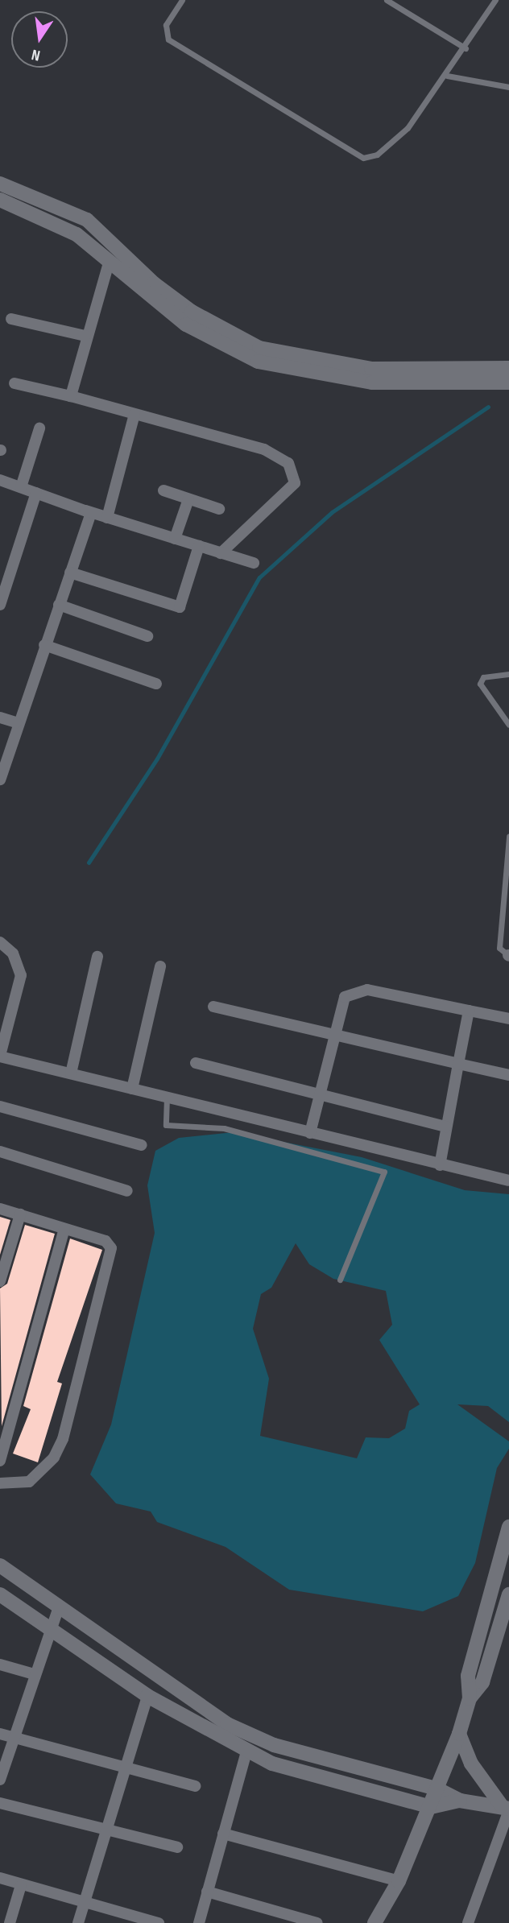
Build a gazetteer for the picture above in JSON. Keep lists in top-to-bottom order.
{
  "north": "bottom"
}
